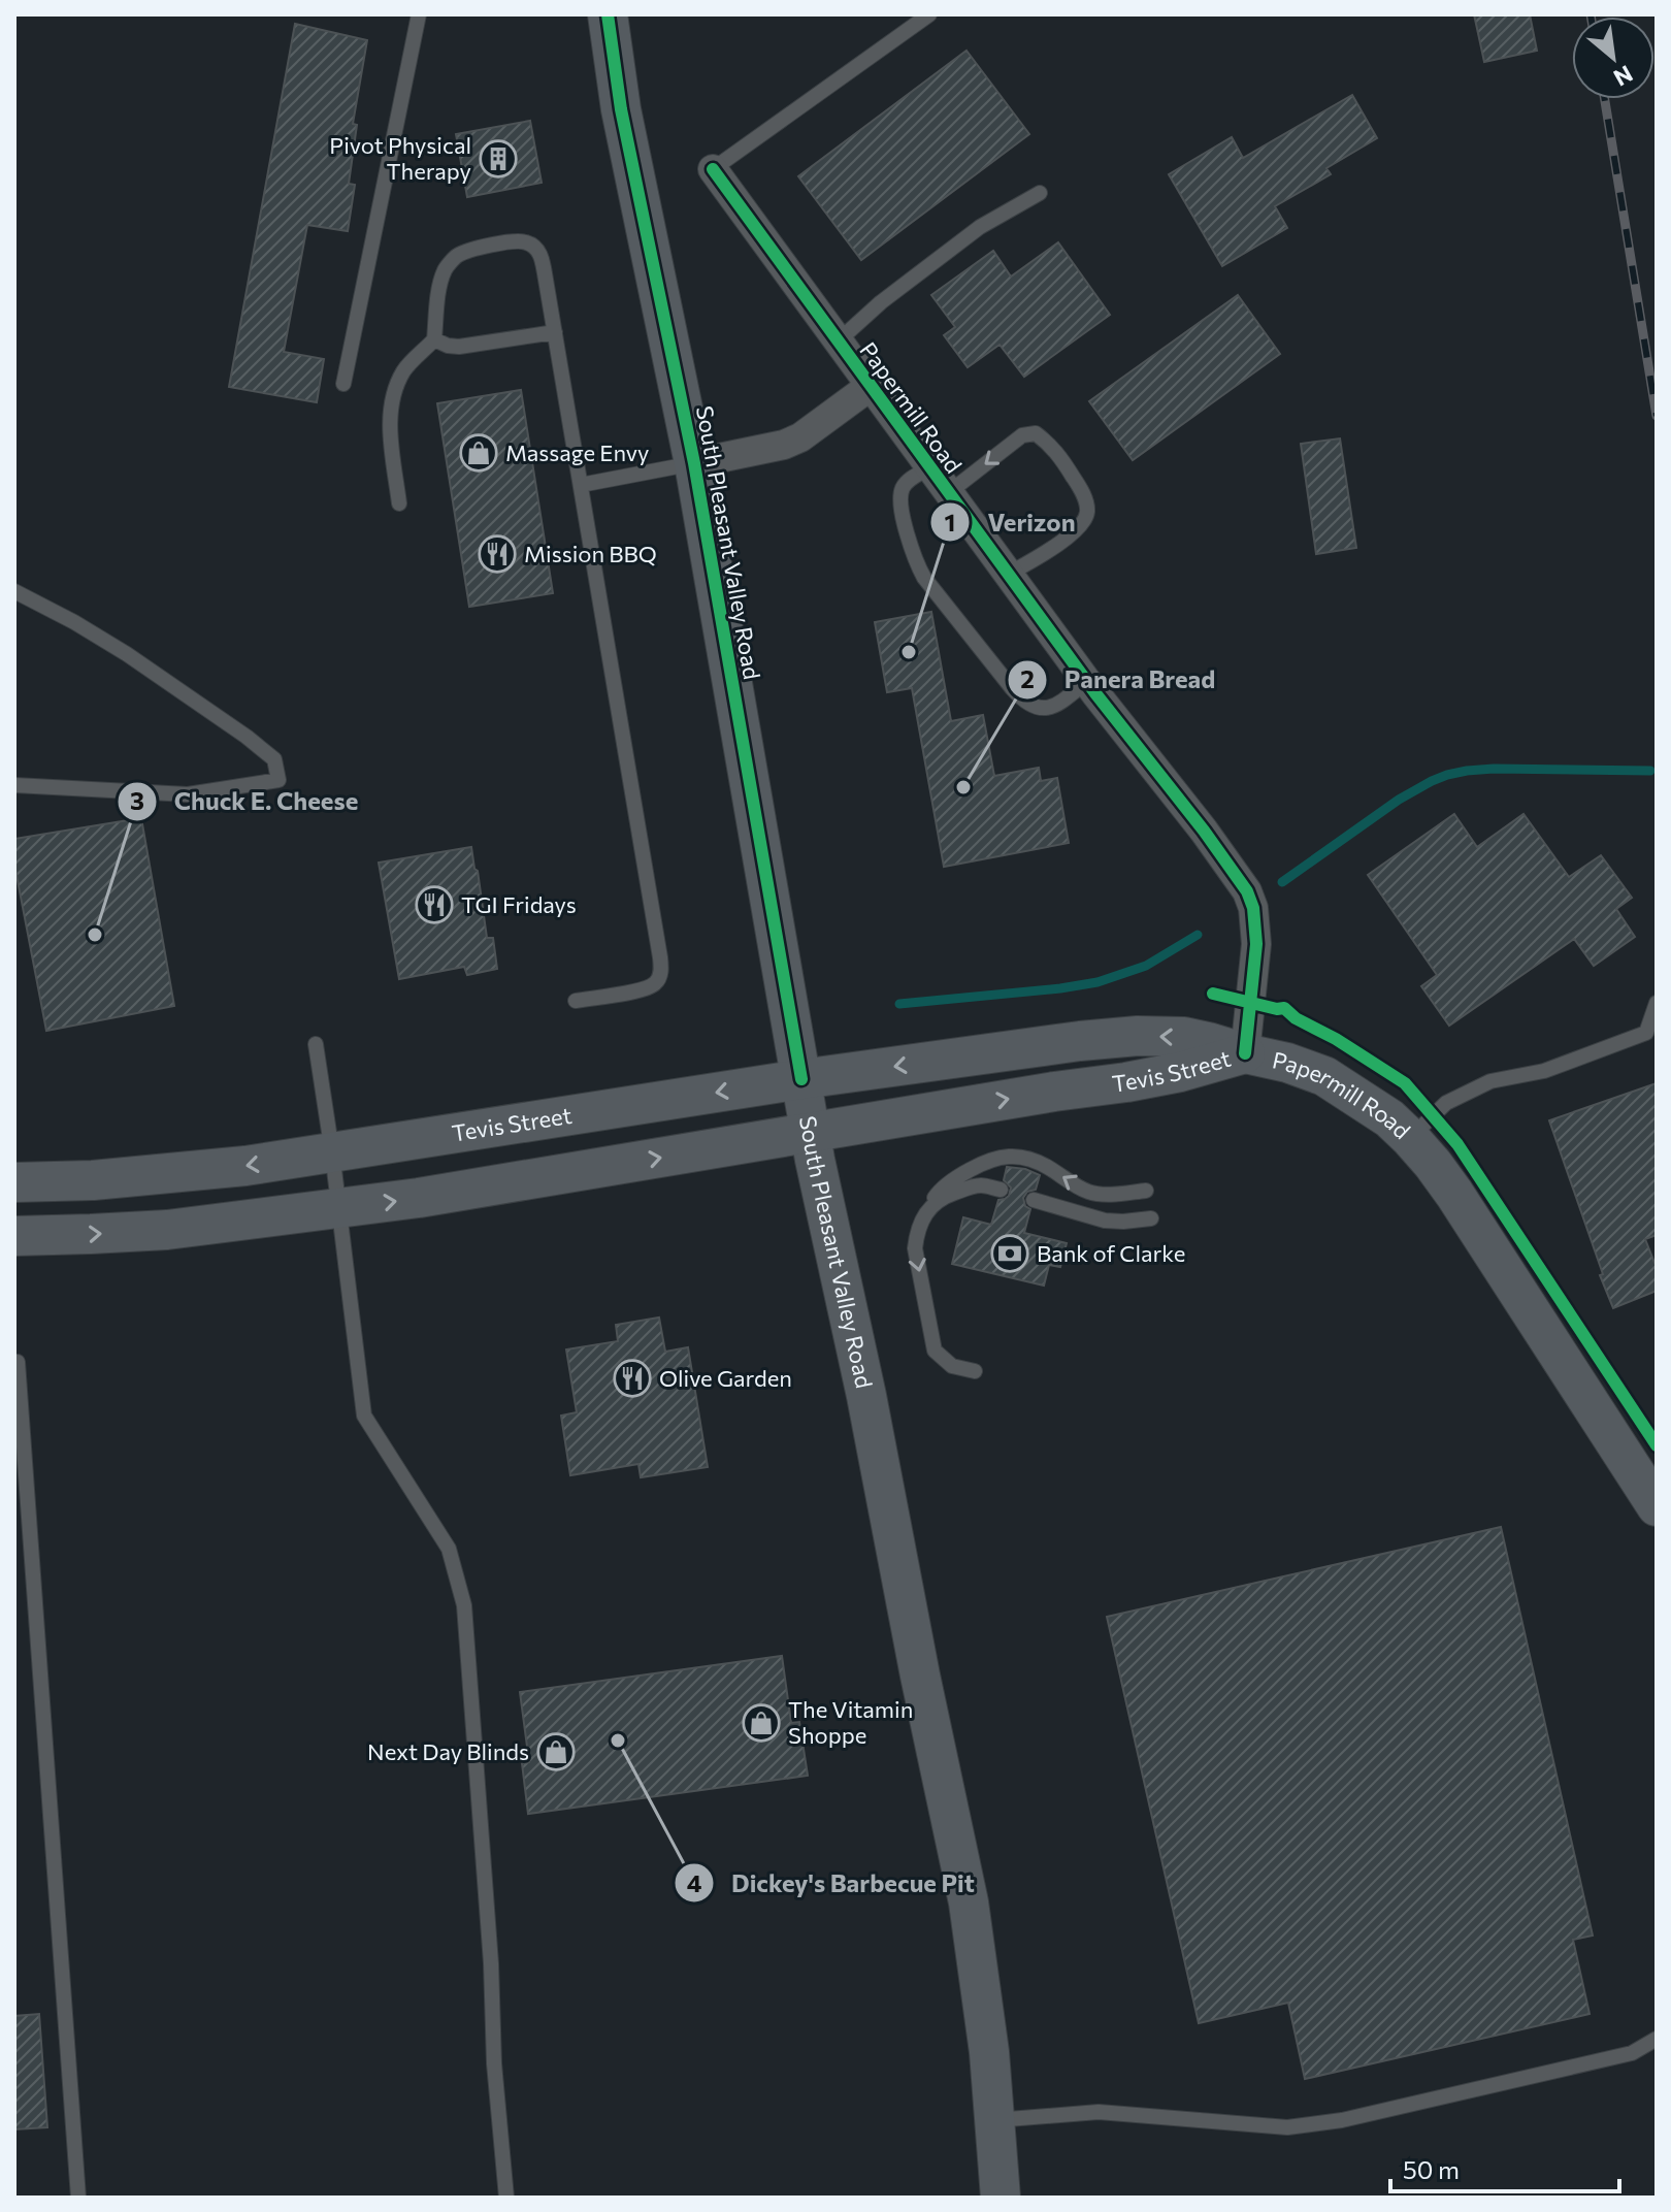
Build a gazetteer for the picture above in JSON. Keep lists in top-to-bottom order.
{
  "streets": {
    "main road": ["Papermill Road", "South Pleasant Valley Road", "Tevis Street"]
  },
  "crossings": [
    ["Papermill Road", "Tevis Street"],
    ["South Pleasant Valley Road", "Tevis Street"]
  ],
  "places": {
    "building": ["Pivot Physical Therapy"],
    "shop": ["Massage Envy", "The Vitamin Shoppe", "Next Day Blinds"],
    "restaurant": ["Mission BBQ", "TGI Fridays", "Olive Garden"],
    "other": [
      "Verizon",
      "Panera Bread",
      "Chuck E. Cheese",
      "Dickey's Barbecue Pit"
    ],
    "bank": ["Bank of Clarke"]
  },
  "scale_bar": "50 m",
  "north": "bottom right"
}
